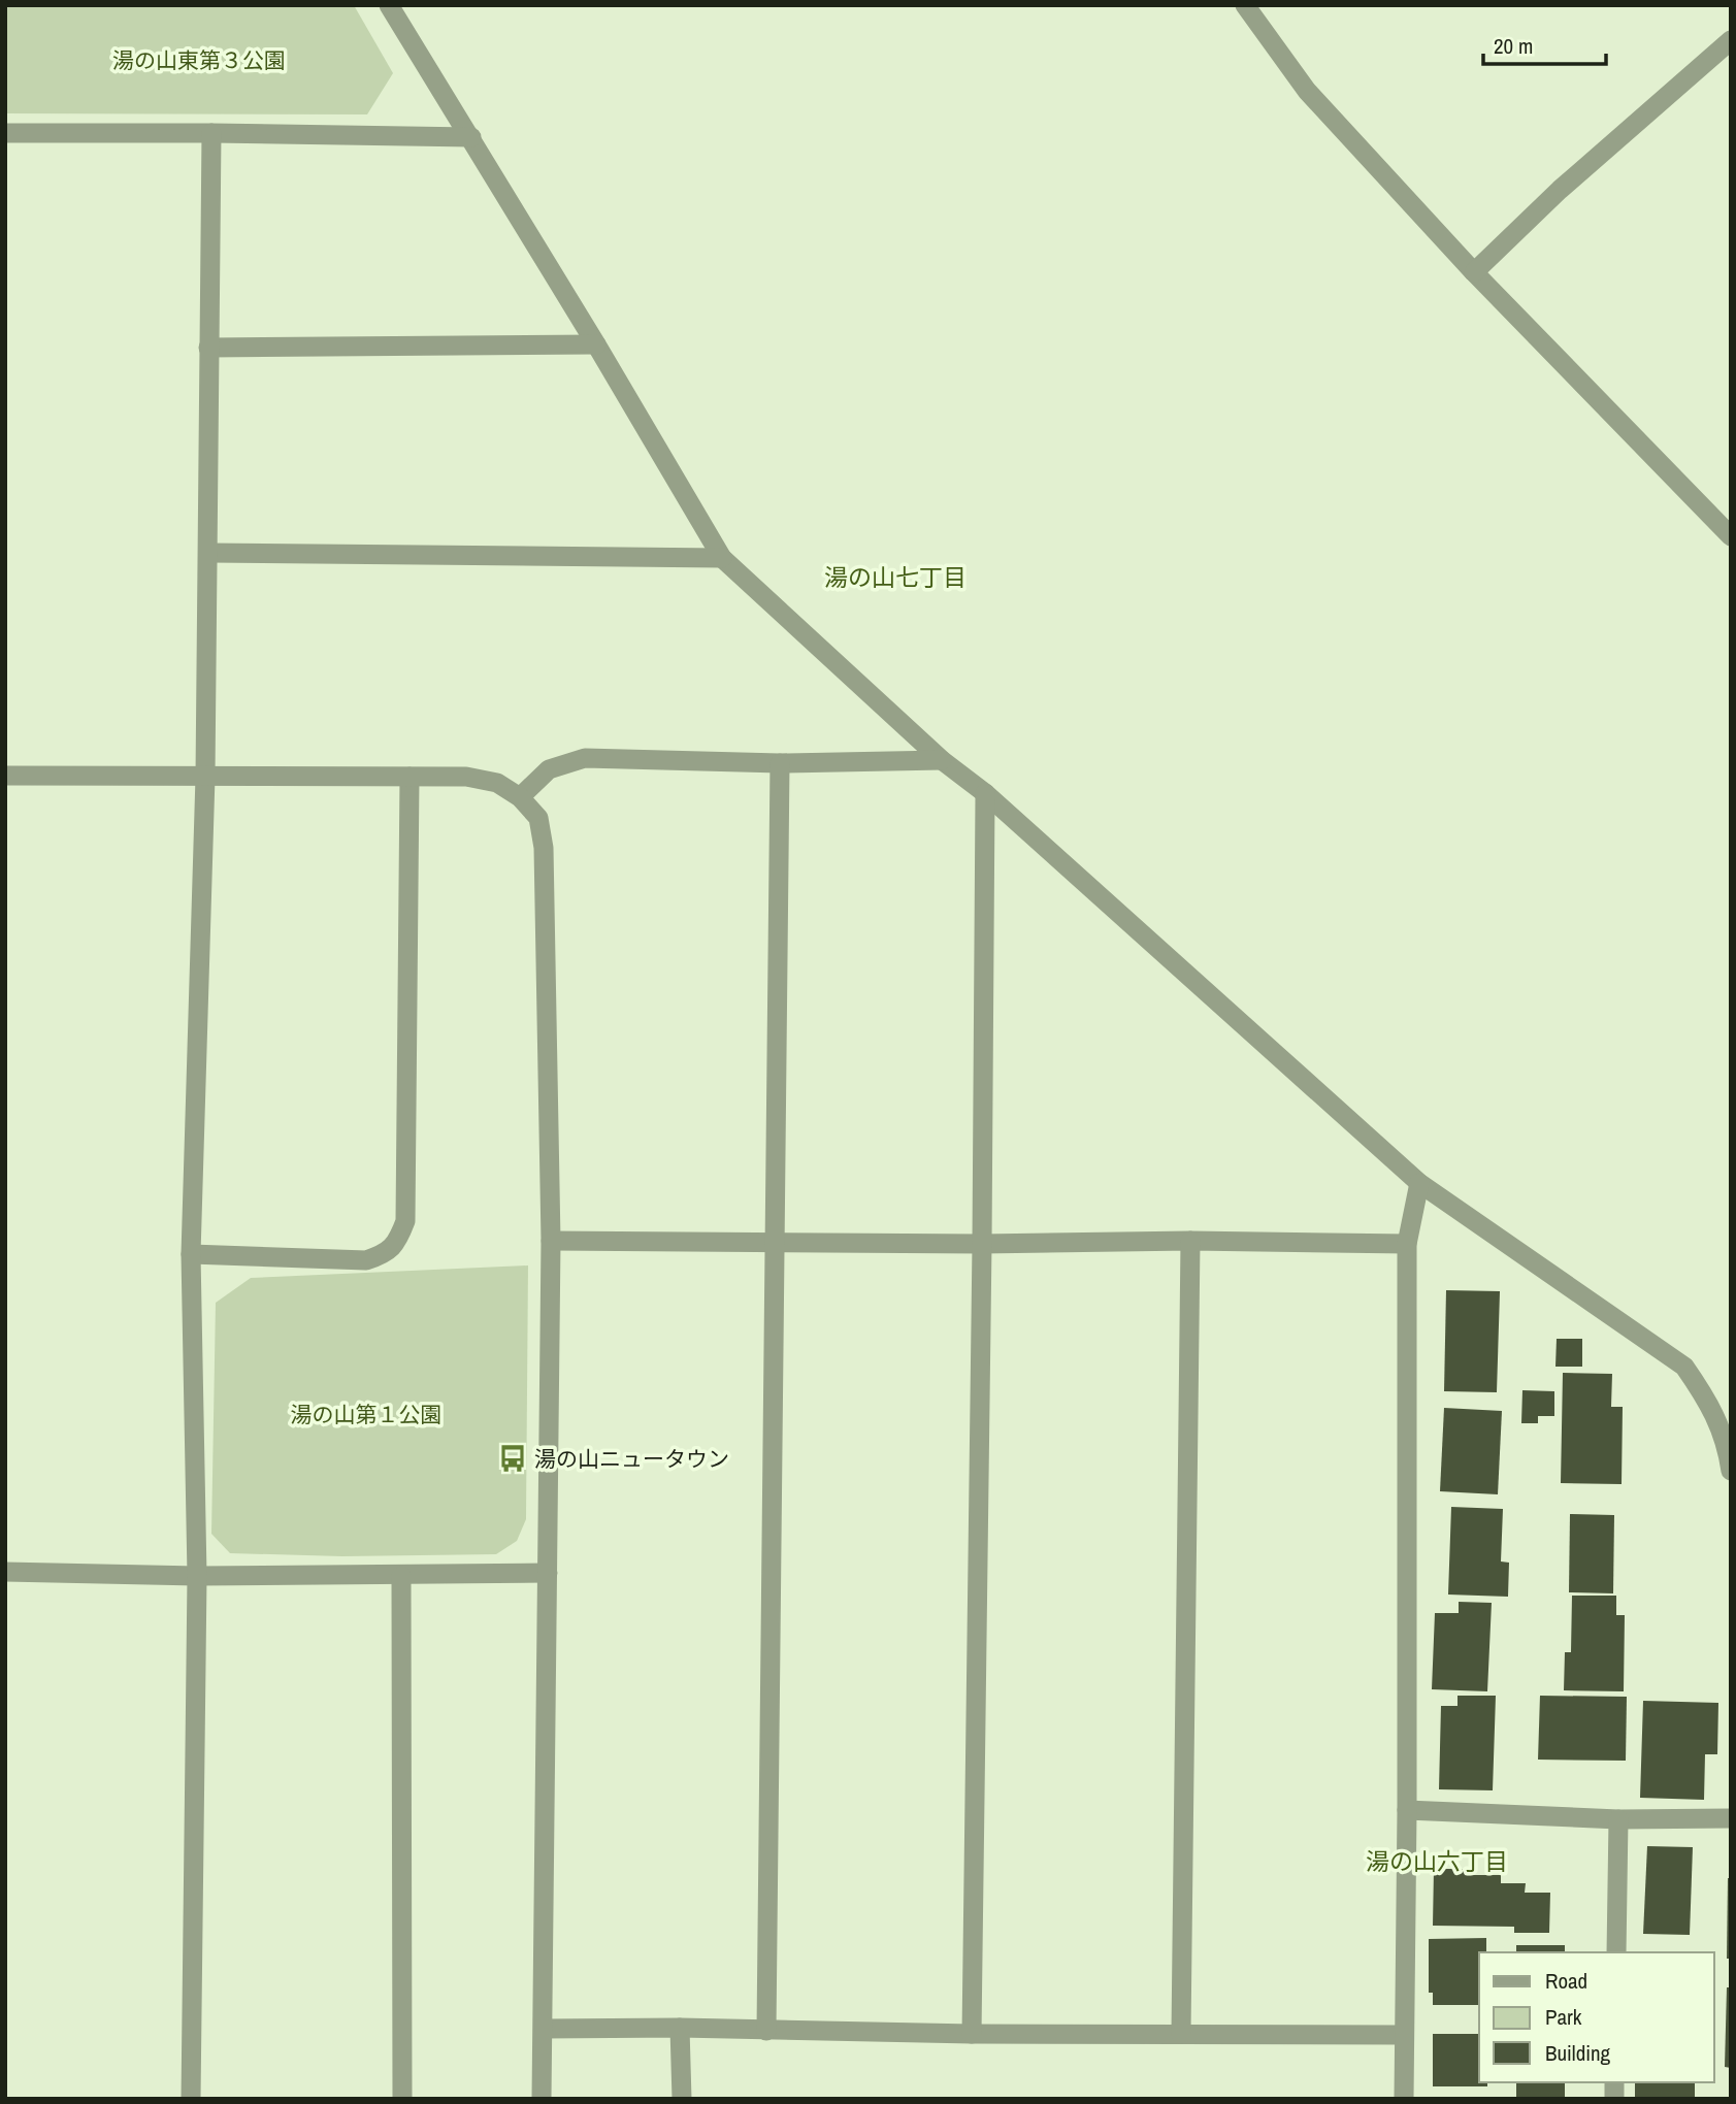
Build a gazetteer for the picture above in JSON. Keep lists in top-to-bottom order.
{
  "districts": ["湯の山七丁目", "湯の山六丁目"],
  "parks": ["湯の山東第３公園", "湯の山第１公園"],
  "places": {
    "bus stop": ["湯の山ニュータウン"]
  },
  "legend": ["Road", "Park", "Building"],
  "scale_bar": "20 m"
}
